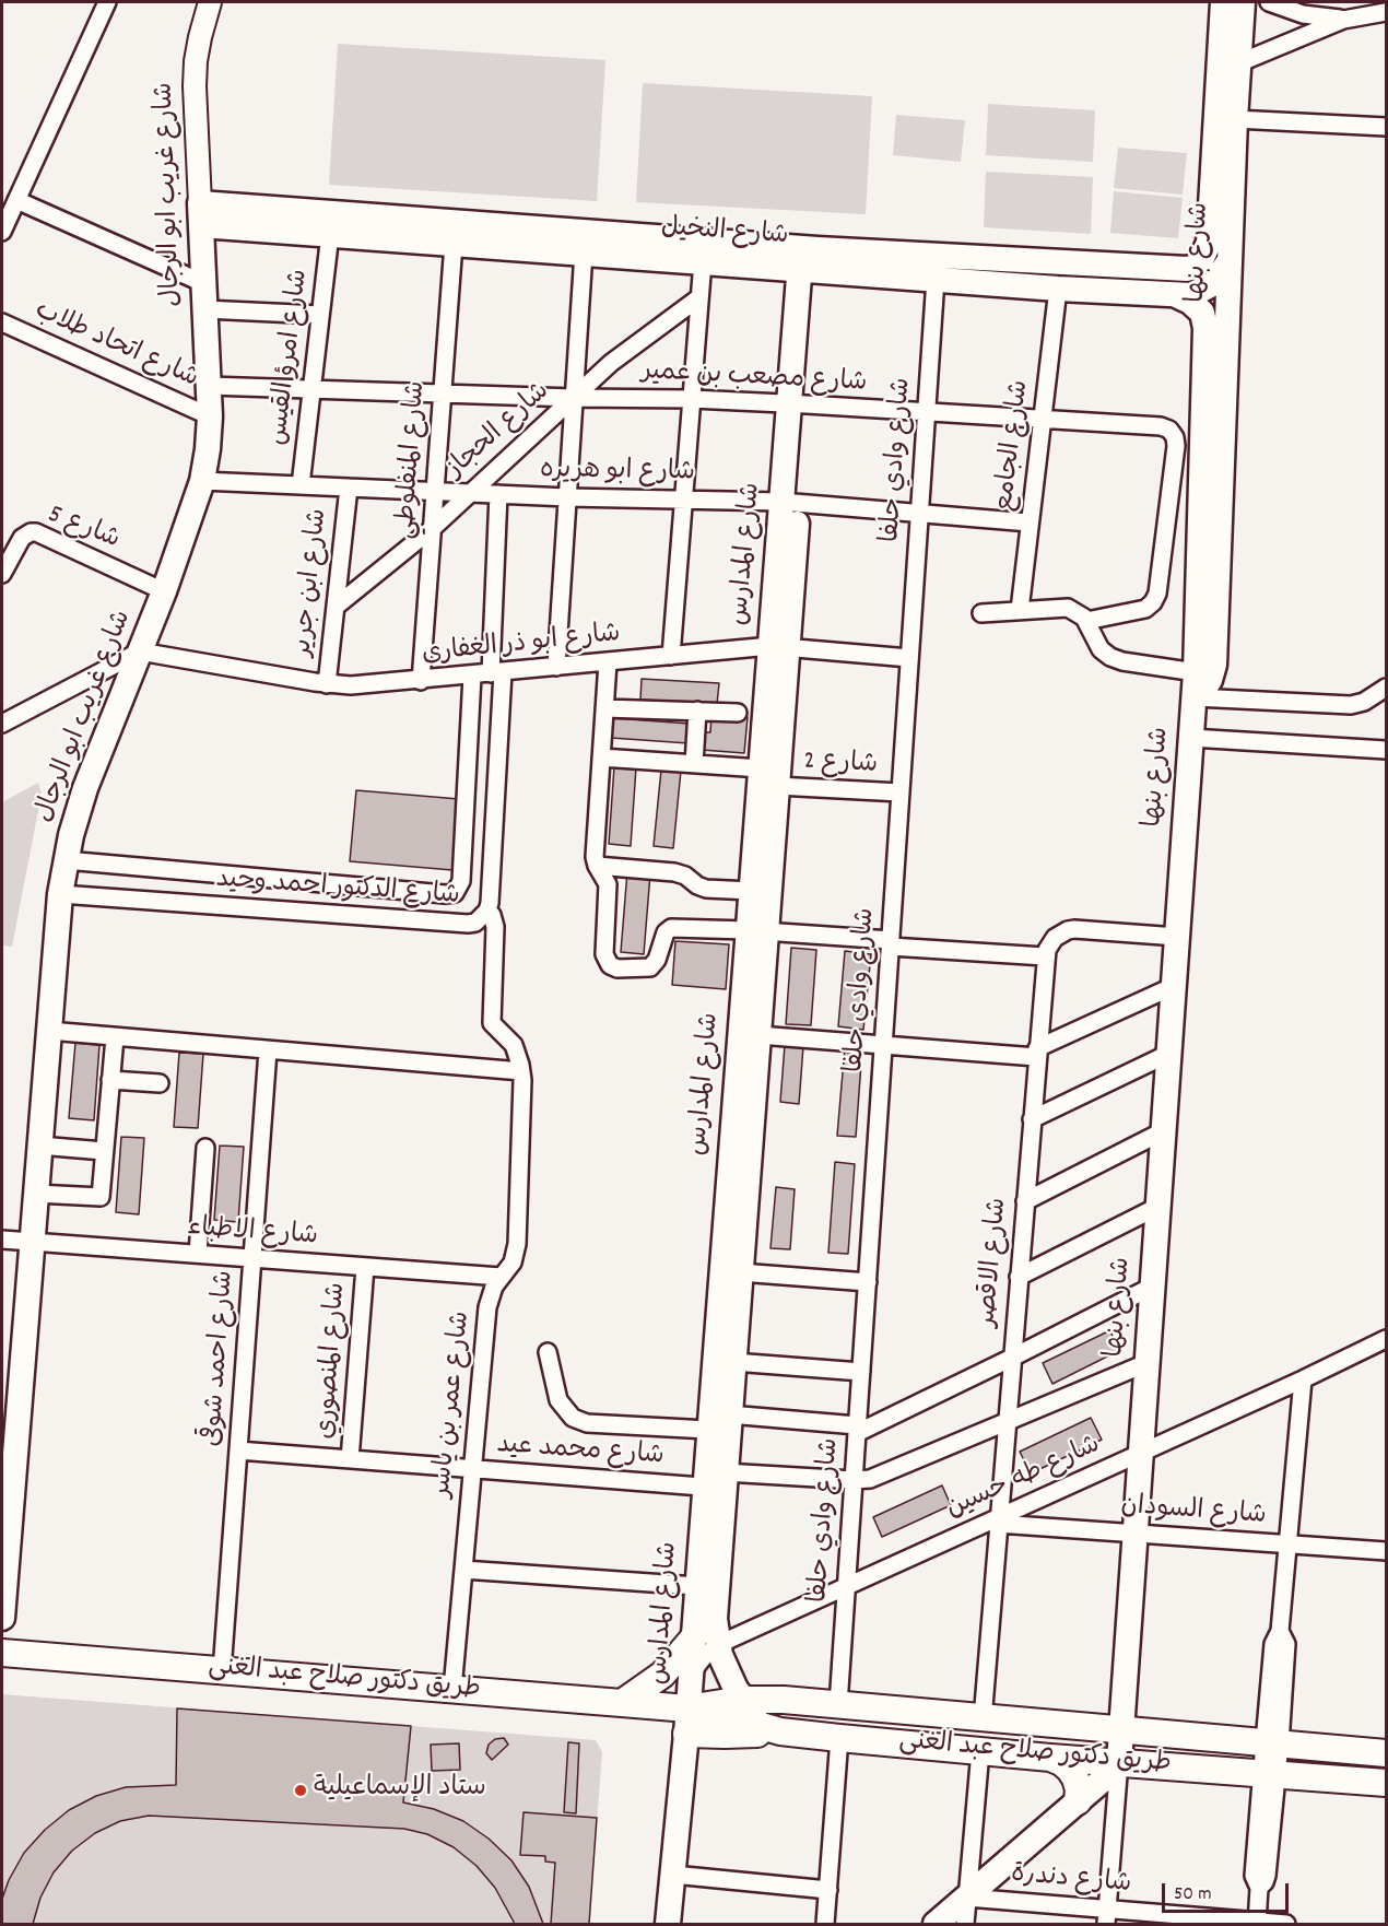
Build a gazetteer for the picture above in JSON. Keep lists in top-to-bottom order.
{
  "streets": {
    "main road": [
      "شارع غريب ابو الرجال",
      "شارع النخيل",
      "شارع بنها",
      "شارع المدارس",
      "طريق دكتور صلاح عبد الغنى"
    ],
    "street": [
      "شارع اتحاد طلاب",
      "شارع امرؤ القيس",
      "شارع مصعب بن عمير",
      "شارع الحجاز",
      "شارع الجامع",
      "شارع المنفلوطي",
      "شارع وادي حلفا",
      "شارع ابو هريره",
      "شارع 5",
      "شارع ابن جرير",
      "شارع ابو ذر الغفارى",
      "شارع 2",
      "شارع الدكتور احمد وحيد",
      "شارع الاطباء",
      "شارع الاقصر",
      "شارع احمد شوقى",
      "شارع المنصوري",
      "شارع عمر بن ياسر",
      "شارع محمد عيد",
      "شارع طه حسين",
      "شارع السودان",
      "شارع دندرة"
    ]
  },
  "crossings": [
    ["شارع غريب ابو الرجال", "شارع النخيل"],
    ["شارع غريب ابو الرجال", "شارع اتحاد طلاب"],
    ["شارع غريب ابو الرجال", "شارع مصعب بن عمير"],
    ["شارع غريب ابو الرجال", "شارع ابو هريره"],
    ["شارع غريب ابو الرجال", "شارع 5"],
    ["شارع غريب ابو الرجال", "شارع ابو ذر الغفارى"],
    ["شارع غريب ابو الرجال", "شارع الدكتور احمد وحيد"],
    ["شارع غريب ابو الرجال", "شارع الاطباء"],
    ["شارع النخيل", "شارع بنها"],
    ["شارع النخيل", "شارع امرؤ القيس"],
    ["شارع النخيل", "شارع الجامع"],
    ["شارع النخيل", "شارع المنفلوطي"],
    ["شارع النخيل", "شارع وادي حلفا"],
    ["شارع النخيل", "شارع المدارس"],
    ["شارع بنها", "شارع محمد عيد"],
    ["شارع بنها", "شارع طه حسين"],
    ["شارع بنها", "شارع السودان"],
    ["شارع بنها", "طريق دكتور صلاح عبد الغنى"],
    ["شارع بنها", "شارع دندرة"],
    ["شارع امرؤ القيس", "شارع مصعب بن عمير"],
    ["شارع امرؤ القيس", "شارع ابو هريره"],
    ["شارع مصعب بن عمير", "شارع الحجاز"],
    ["شارع مصعب بن عمير", "شارع الجامع"],
    ["شارع مصعب بن عمير", "شارع المنفلوطي"],
    ["شارع مصعب بن عمير", "شارع وادي حلفا"],
    ["شارع مصعب بن عمير", "شارع المدارس"],
    ["شارع الحجاز", "شارع المنفلوطي"],
    ["شارع الحجاز", "شارع ابو هريره"],
    ["شارع الحجاز", "شارع ابن جرير"],
    ["شارع الجامع", "شارع ابو هريره"],
    ["شارع المنفلوطي", "شارع ابو هريره"],
    ["شارع المنفلوطي", "شارع ابو ذر الغفارى"],
    ["شارع وادي حلفا", "شارع ابو هريره"],
    ["شارع وادي حلفا", "شارع ابو ذر الغفارى"],
    ["شارع وادي حلفا", "شارع 2"],
    ["شارع وادي حلفا", "شارع محمد عيد"],
    ["شارع وادي حلفا", "شارع طه حسين"],
    ["شارع وادي حلفا", "طريق دكتور صلاح عبد الغنى"],
    ["شارع ابو هريره", "شارع المدارس"],
    ["شارع ابو هريره", "شارع ابن جرير"],
    ["شارع ابو هريره", "شارع الدكتور احمد وحيد"],
    ["شارع المدارس", "شارع ابو ذر الغفارى"],
    ["شارع المدارس", "شارع 2"],
    ["شارع المدارس", "شارع محمد عيد"],
    ["شارع المدارس", "شارع طه حسين"],
    ["شارع المدارس", "طريق دكتور صلاح عبد الغنى"],
    ["شارع ابن جرير", "شارع ابو ذر الغفارى"],
    ["شارع ابو ذر الغفارى", "شارع الدكتور احمد وحيد"],
    ["شارع الدكتور احمد وحيد", "شارع عمر بن ياسر"],
    ["شارع الاطباء", "شارع احمد شوقى"],
    ["شارع الاطباء", "شارع المنصوري"],
    ["شارع الاطباء", "شارع عمر بن ياسر"],
    ["شارع الاقصر", "شارع محمد عيد"],
    ["شارع الاقصر", "شارع طه حسين"],
    ["شارع الاقصر", "شارع السودان"],
    ["شارع الاقصر", "طريق دكتور صلاح عبد الغنى"],
    ["شارع احمد شوقى", "شارع محمد عيد"],
    ["شارع احمد شوقى", "طريق دكتور صلاح عبد الغنى"],
    ["شارع المنصوري", "شارع محمد عيد"],
    ["شارع عمر بن ياسر", "شارع محمد عيد"],
    ["شارع عمر بن ياسر", "طريق دكتور صلاح عبد الغنى"],
    ["شارع طه حسين", "شارع السودان"]
  ],
  "places": ["ستاد الإسماعيلية"],
  "scale_bar": "50 m"
}
